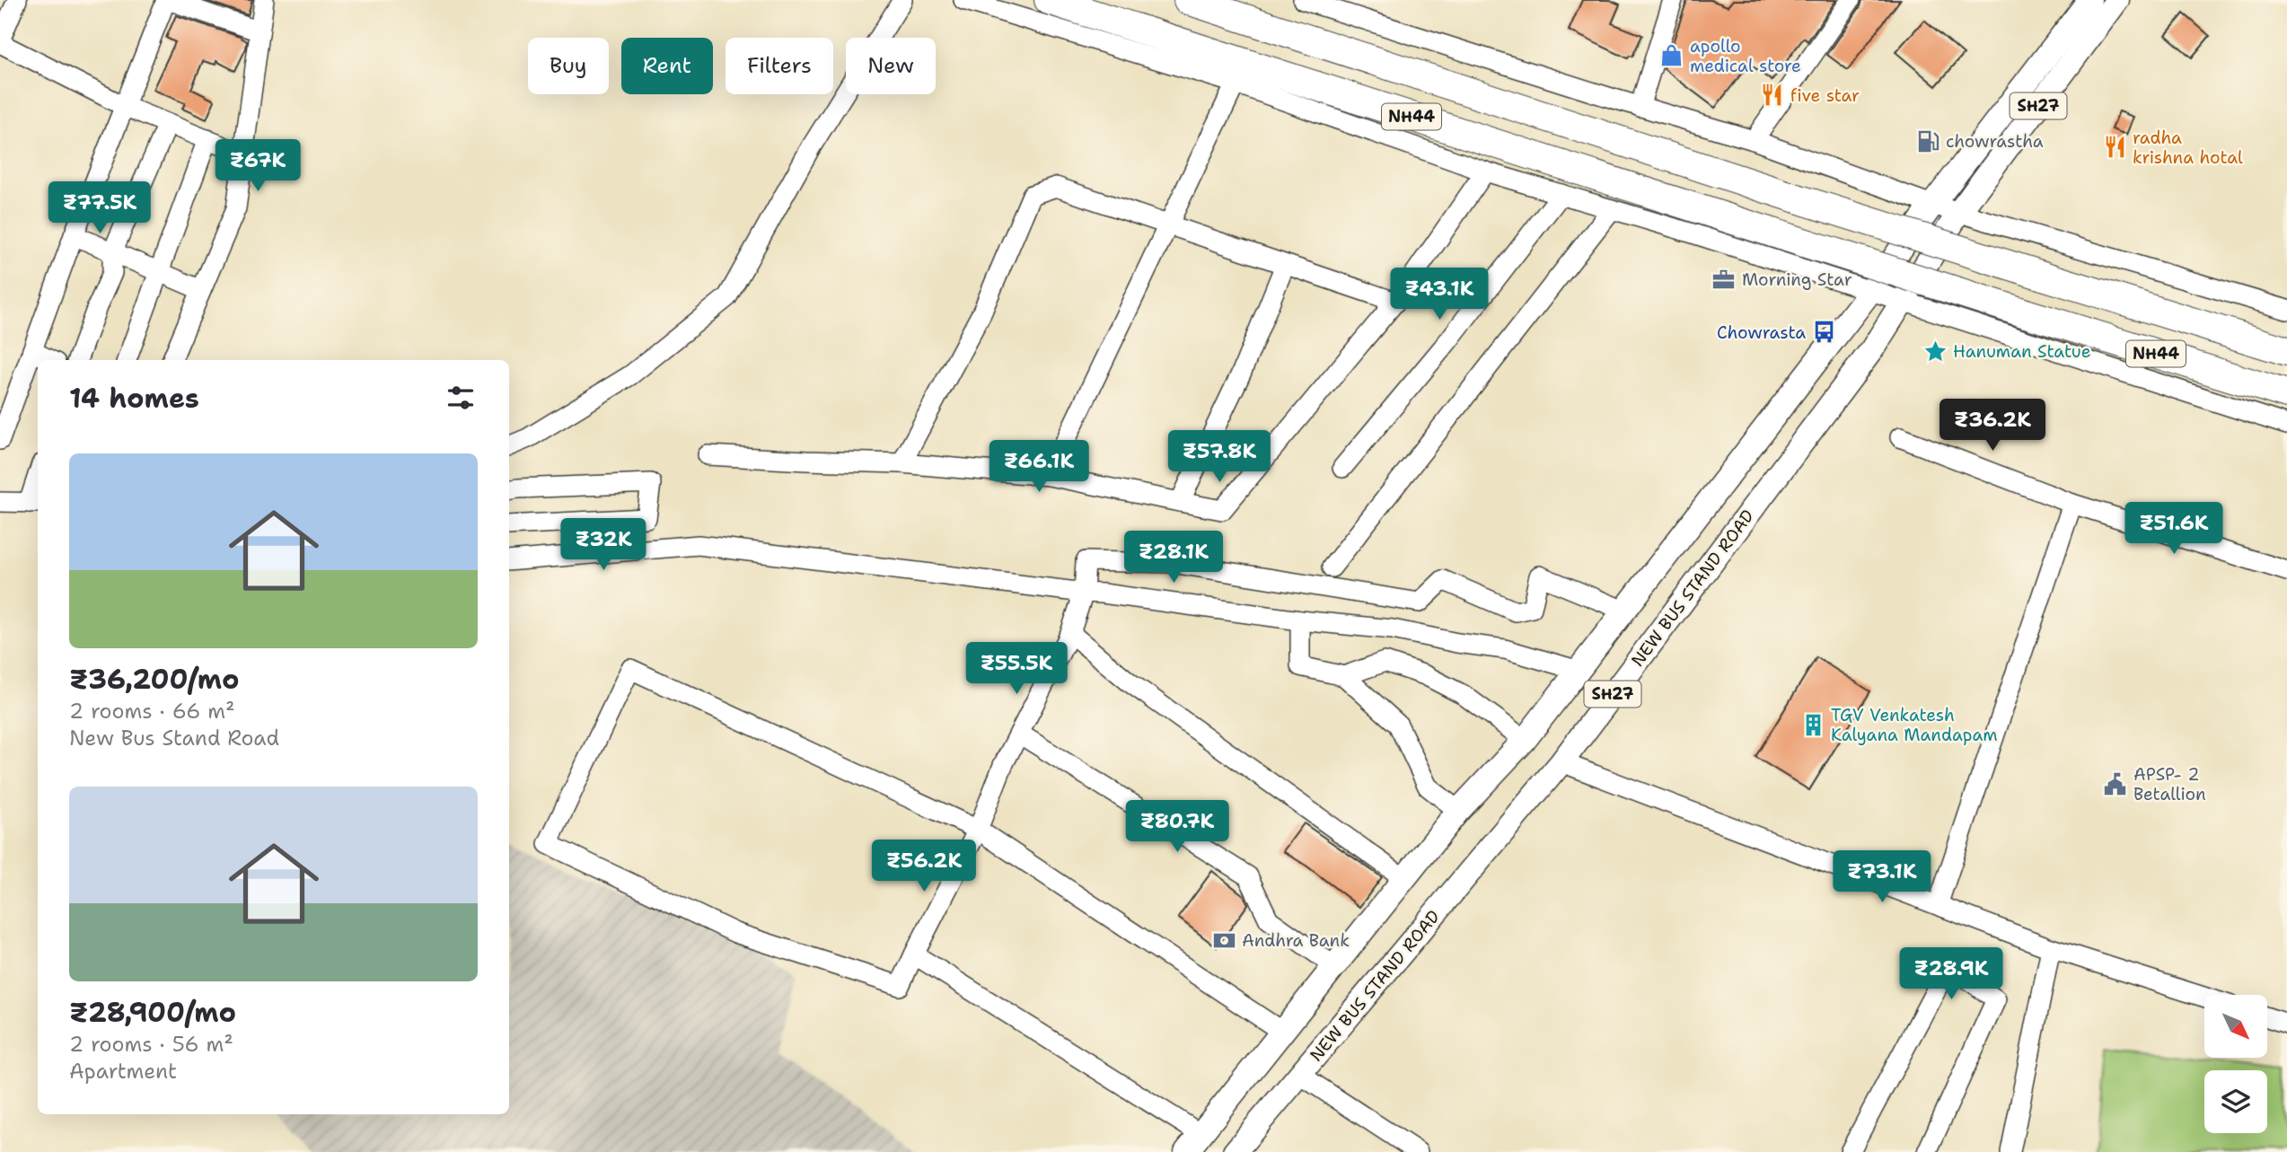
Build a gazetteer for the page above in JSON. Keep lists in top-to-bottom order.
{
  "streets": {
    "highway": ["NH44"],
    "main road": ["SH27", "NEW BUS STAND ROAD"]
  },
  "crossings": [
    ["SH27", "NEW BUS STAND ROAD"]
  ],
  "places": {
    "shop": ["apollo medical store"],
    "restaurant": ["five star", "radha krishna hotal"],
    "fuel station": ["chowrastha"],
    "office": ["Morning Star"],
    "bus stop": ["Chowrasta"],
    "place": ["Hanuman Statue"],
    "building": ["TGV Venkatesh Kalyana Mandapam"],
    "public building": ["APSP- 2 Betallion"],
    "bank": ["Andhra Bank"]
  },
  "north": "bottom right",
  "page": {
    "chip": [
      "Buy",
      "Rent",
      "Filters",
      "New"
    ],
    "price": [
      "₹67K",
      "₹77.5K",
      "₹43.1K",
      "₹36.2K",
      "₹57.8K",
      "₹66.1K",
      "₹51.6K",
      "₹32K",
      "₹28.1K",
      "₹55.5K",
      "₹80.7K",
      "₹56.2K",
      "₹73.1K",
      "₹28.9K"
    ],
    "heading": "14 homes",
    "list": [
      {
        "name": "₹36,200/mo",
        "note": "2 rooms · 66 m² · New Bus Stand Road"
      },
      {
        "name": "₹28,900/mo",
        "note": "2 rooms · 56 m² · Apartment"
      }
    ]
  }
}
